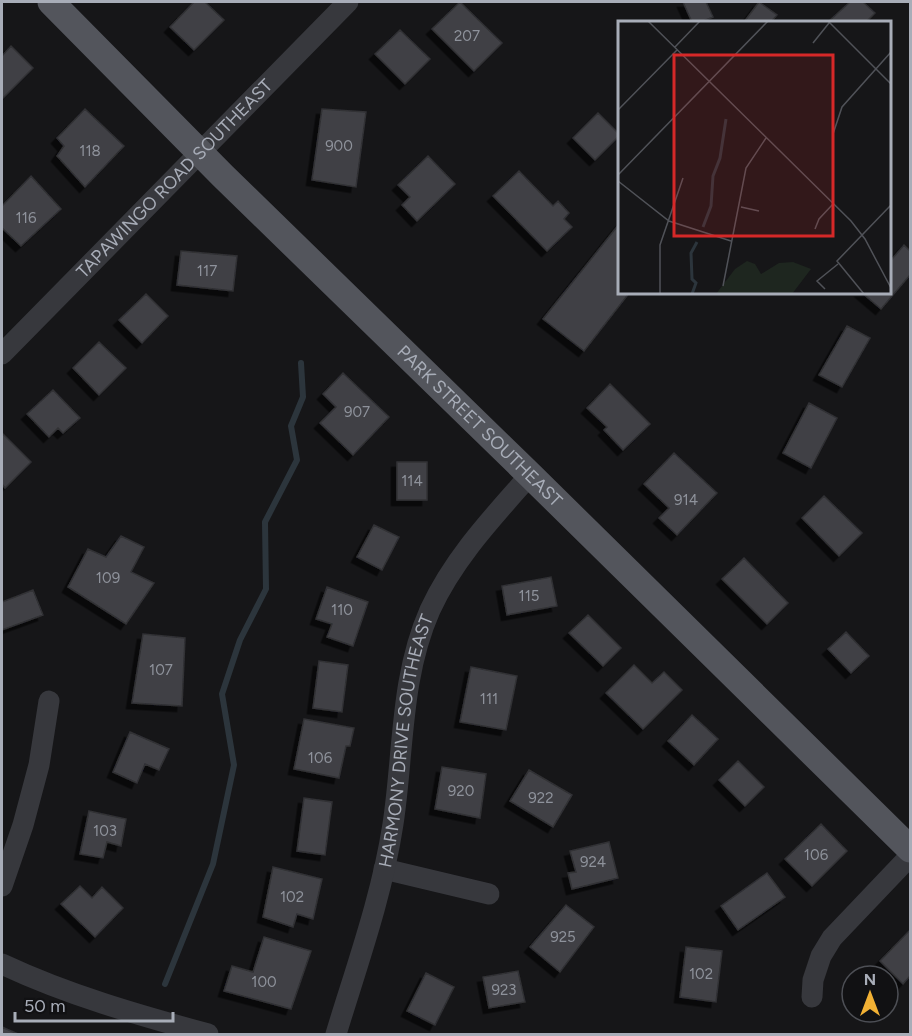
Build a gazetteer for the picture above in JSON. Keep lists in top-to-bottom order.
{
  "streets": {
    "main road": ["PARK STREET SOUTHEAST"],
    "street": ["TAPAWINGO ROAD SOUTHEAST", "HARMONY DRIVE SOUTHEAST"]
  },
  "crossings": [
    ["TAPAWINGO ROAD SOUTHEAST", "PARK STREET SOUTHEAST"],
    ["PARK STREET SOUTHEAST", "HARMONY DRIVE SOUTHEAST"]
  ],
  "house_numbers": [
    "207",
    "900",
    "118",
    "116",
    "117",
    "907",
    "114",
    "914",
    "109",
    "115",
    "110",
    "107",
    "111",
    "106",
    "920",
    "922",
    "103",
    "106",
    "924",
    "102",
    "925",
    "102",
    "100",
    "923"
  ],
  "scale_bar": "50 m",
  "north": "top"
}
